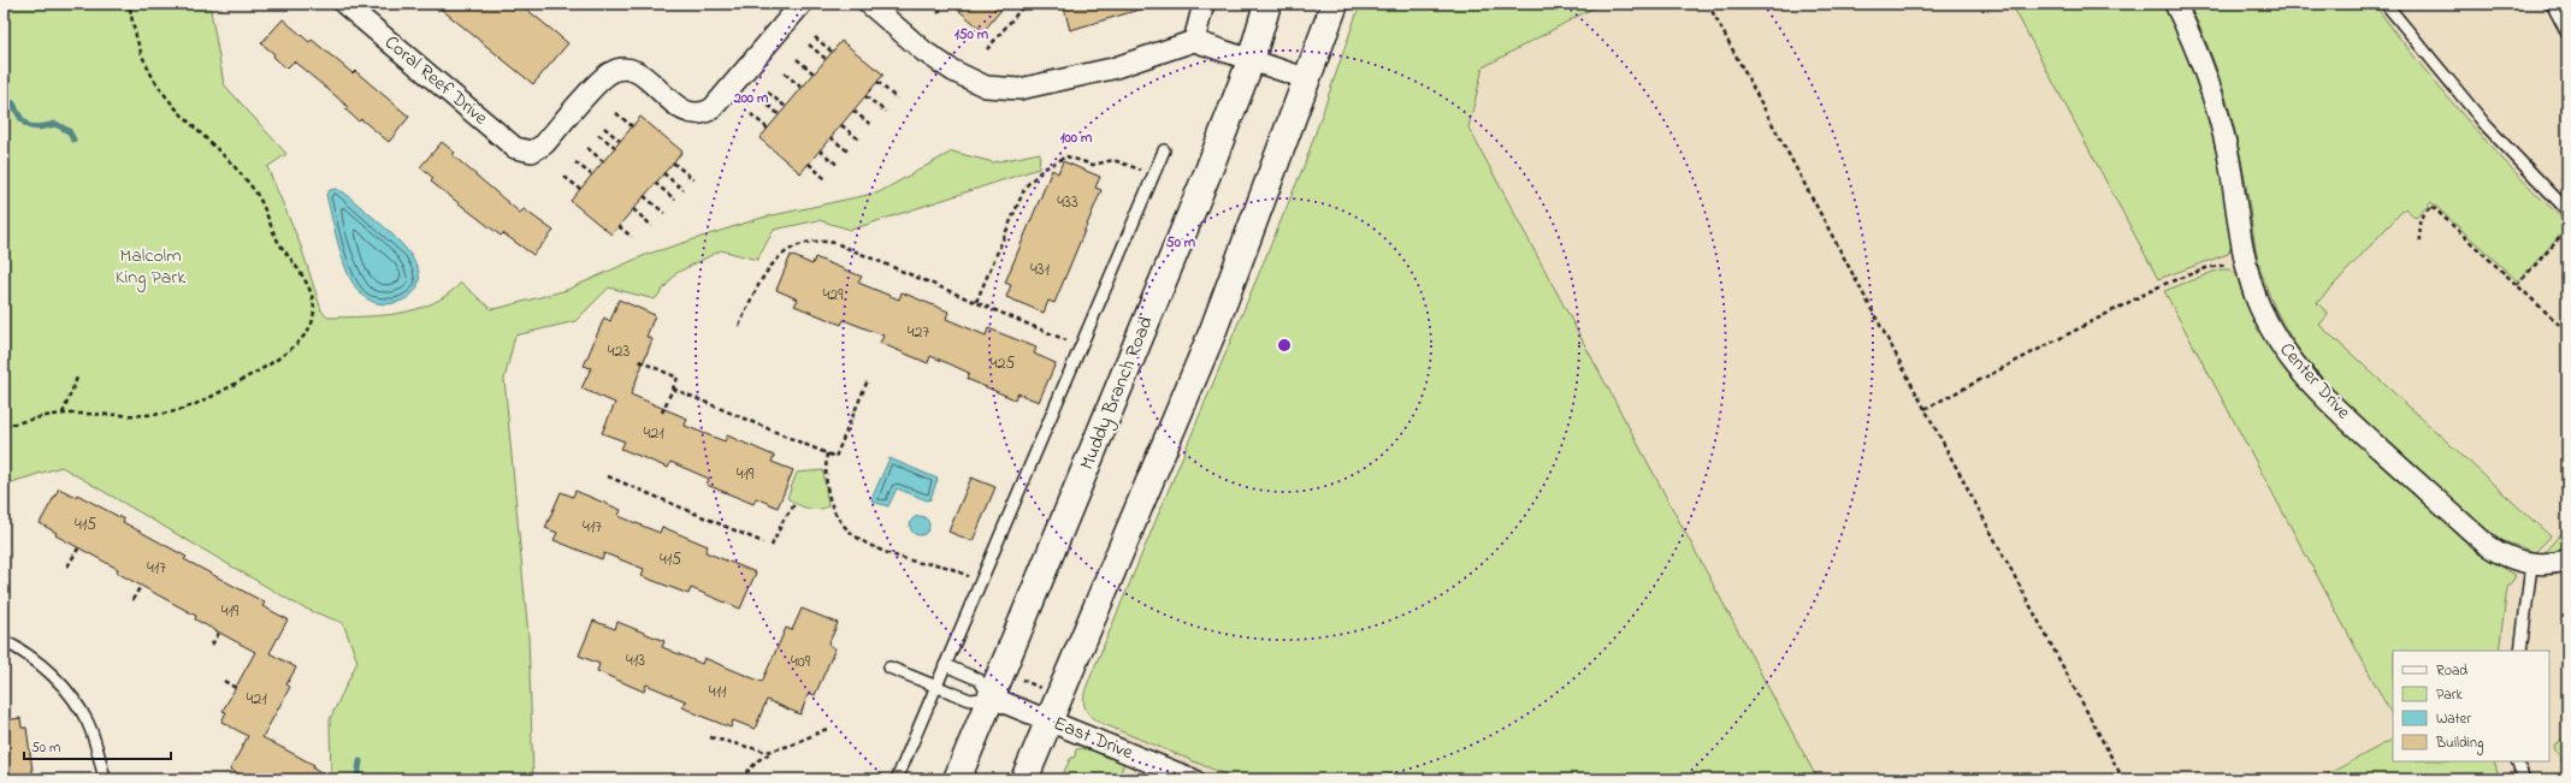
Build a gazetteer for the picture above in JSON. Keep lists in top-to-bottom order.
{
  "streets": {
    "main road": ["Muddy Branch Road"],
    "street": ["Coral Reef Drive", "Center Drive", "East Drive"]
  },
  "crossings": [
    ["Muddy Branch Road", "East Drive"]
  ],
  "parks": ["Malcolm King Park"],
  "house_numbers": [
    "433",
    "431",
    "429",
    "427",
    "423",
    "425",
    "421",
    "419",
    "415",
    "417",
    "415",
    "417",
    "419",
    "413",
    "409",
    "411",
    "421"
  ],
  "legend": [
    "Road",
    "Park",
    "Water",
    "Building"
  ],
  "scale_bar": "50 m",
  "rings": [
    "150 m",
    "200 m",
    "100 m",
    "50 m"
  ]
}
